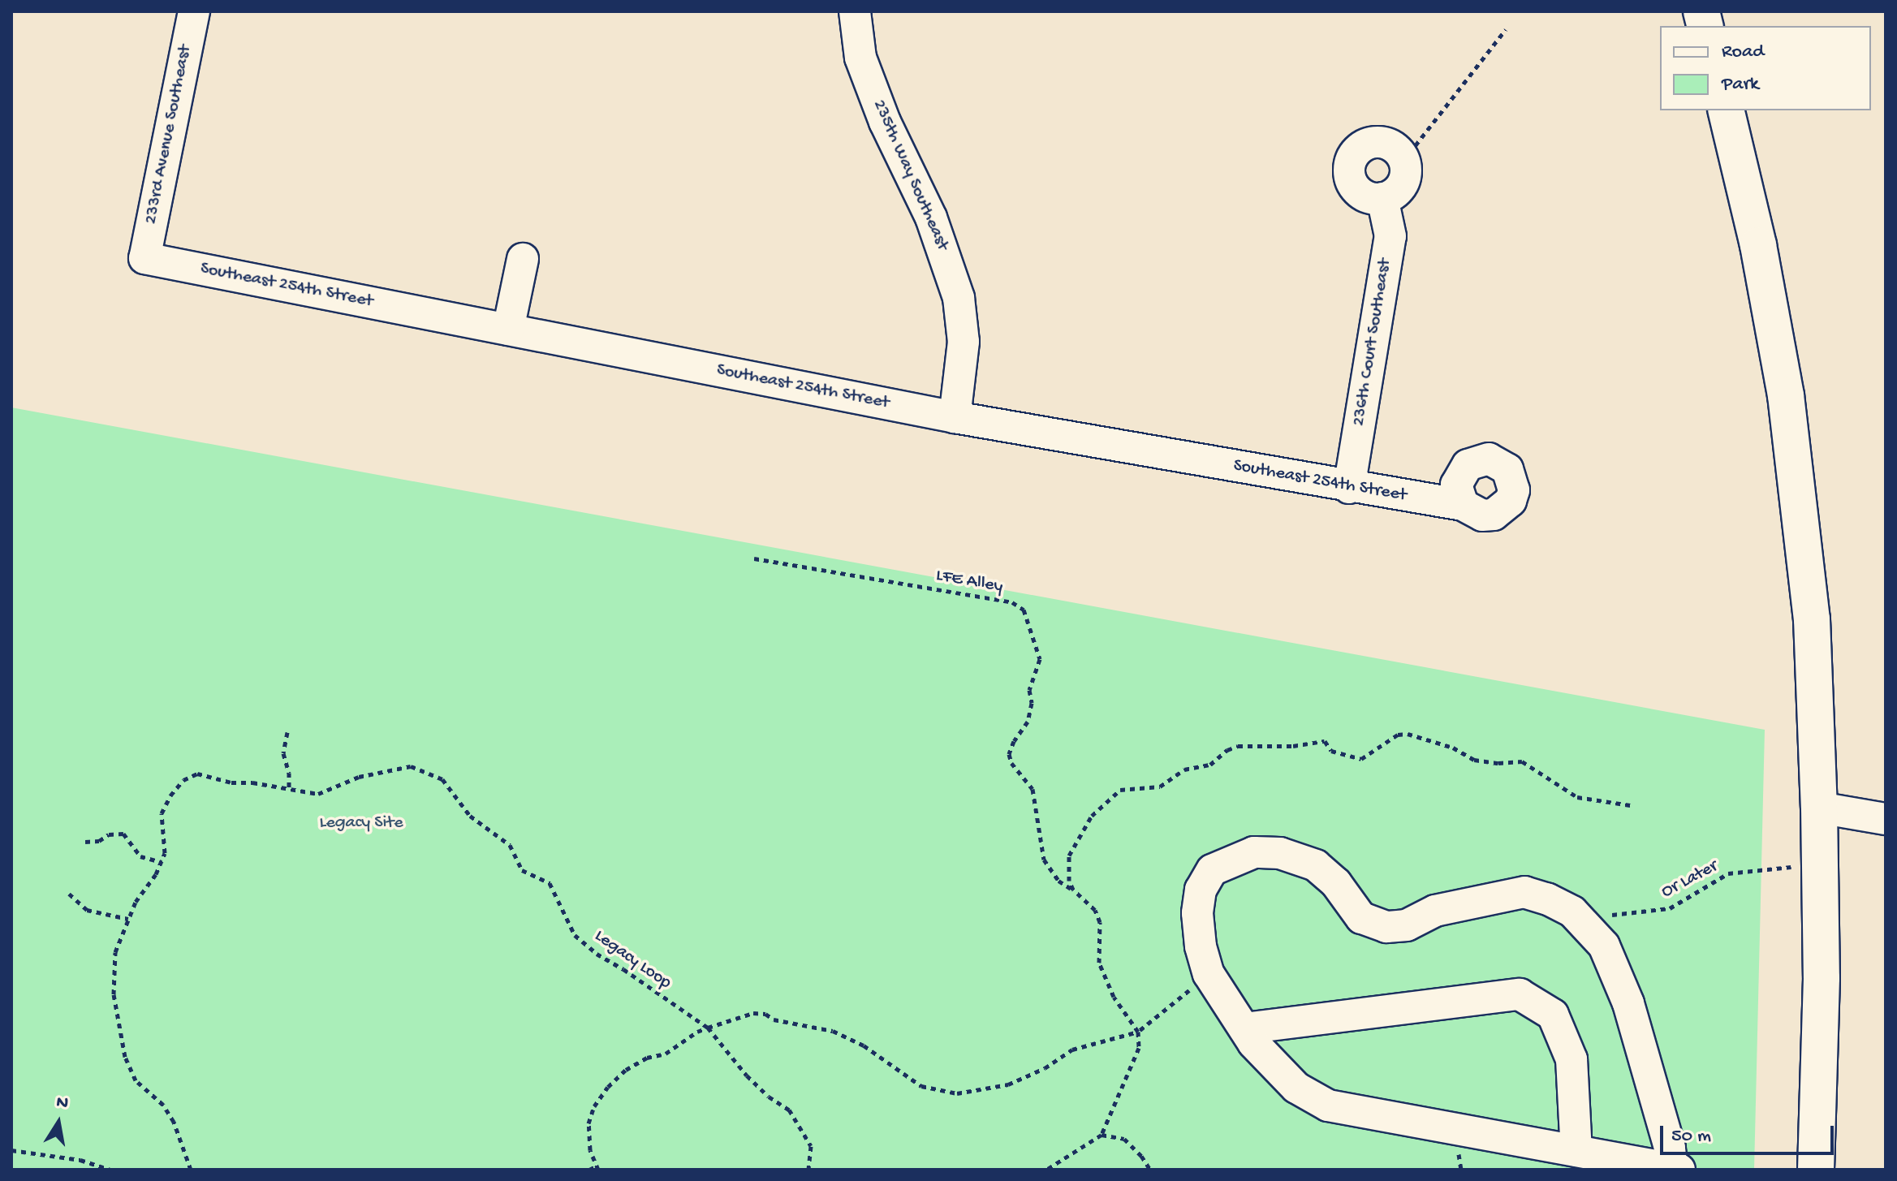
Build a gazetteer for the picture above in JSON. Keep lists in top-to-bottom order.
{
  "streets": {
    "street": [
      "233rd Avenue Southeast",
      "235th Way Southeast",
      "Southeast 254th Street",
      "236th Court Southeast"
    ],
    "path": ["LFE Alley", "Or Later", "Legacy Loop"]
  },
  "crossings": [
    ["233rd Avenue Southeast", "Southeast 254th Street"],
    ["235th Way Southeast", "Southeast 254th Street"],
    ["Southeast 254th Street", "236th Court Southeast"]
  ],
  "parks": ["Legacy Site"],
  "legend": ["Road", "Park"],
  "scale_bar": "50 m",
  "north": "top"
}
